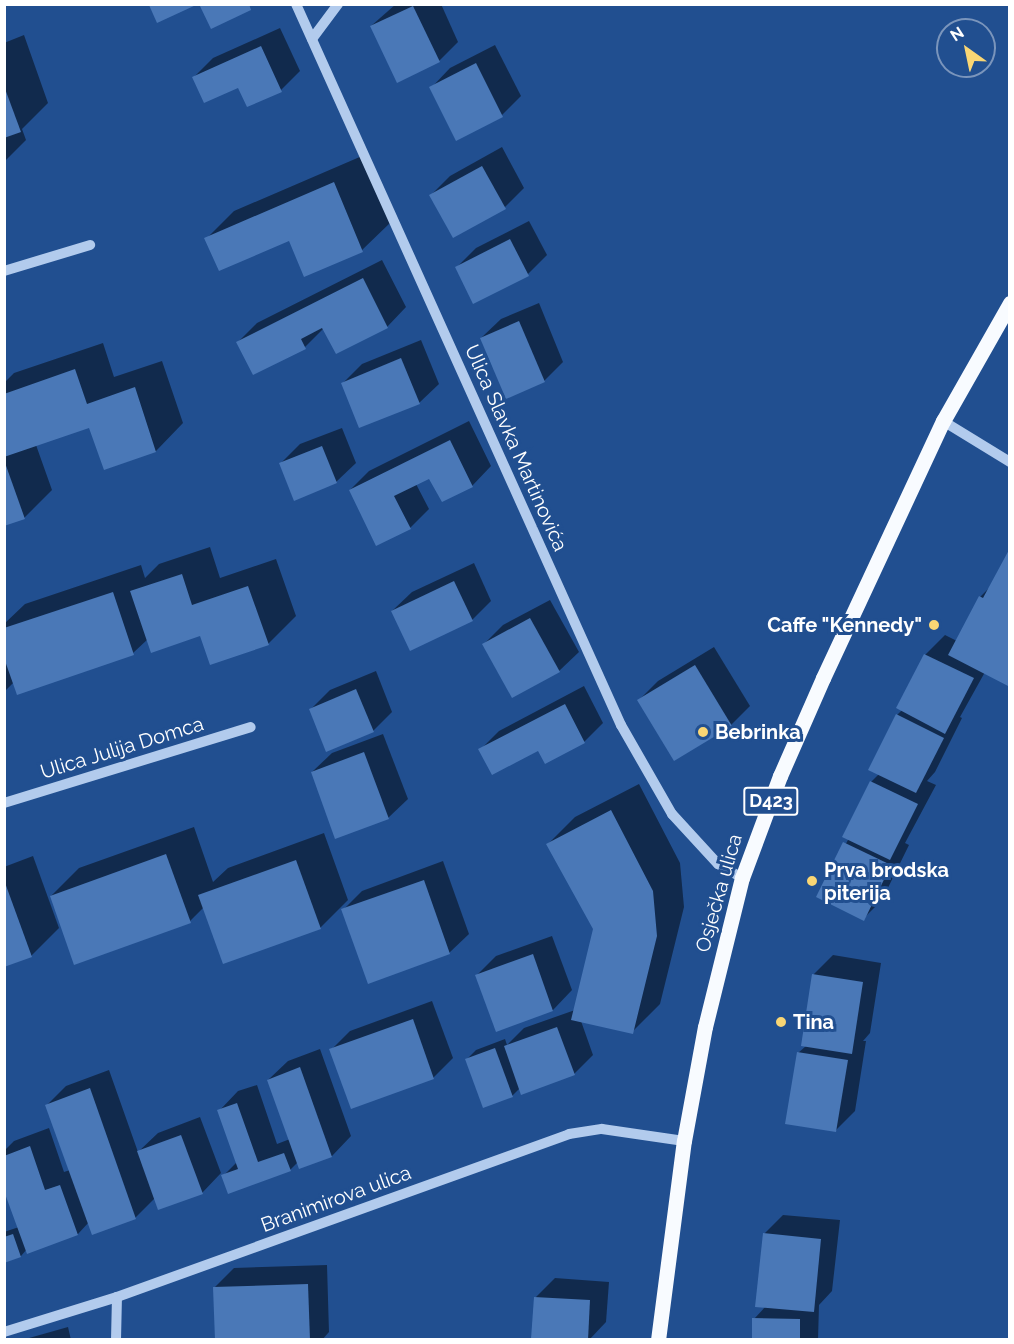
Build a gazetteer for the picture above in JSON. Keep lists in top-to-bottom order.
{
  "streets": {
    "main road": ["D423", "Osječka ulica"],
    "street": ["Ulica Slavka Martinovića", "Ulica Julija Domca", "Branimirova ulica"]
  },
  "crossings": [
    ["Ulica Slavka Martinovića", "Osječka ulica"],
    ["Osječka ulica", "Branimirova ulica"]
  ],
  "places": [
    "Caffe \"Kennedy\"",
    "Bebrinka",
    "Prva brodska piterija",
    "Tina"
  ],
  "north": "top left"
}
